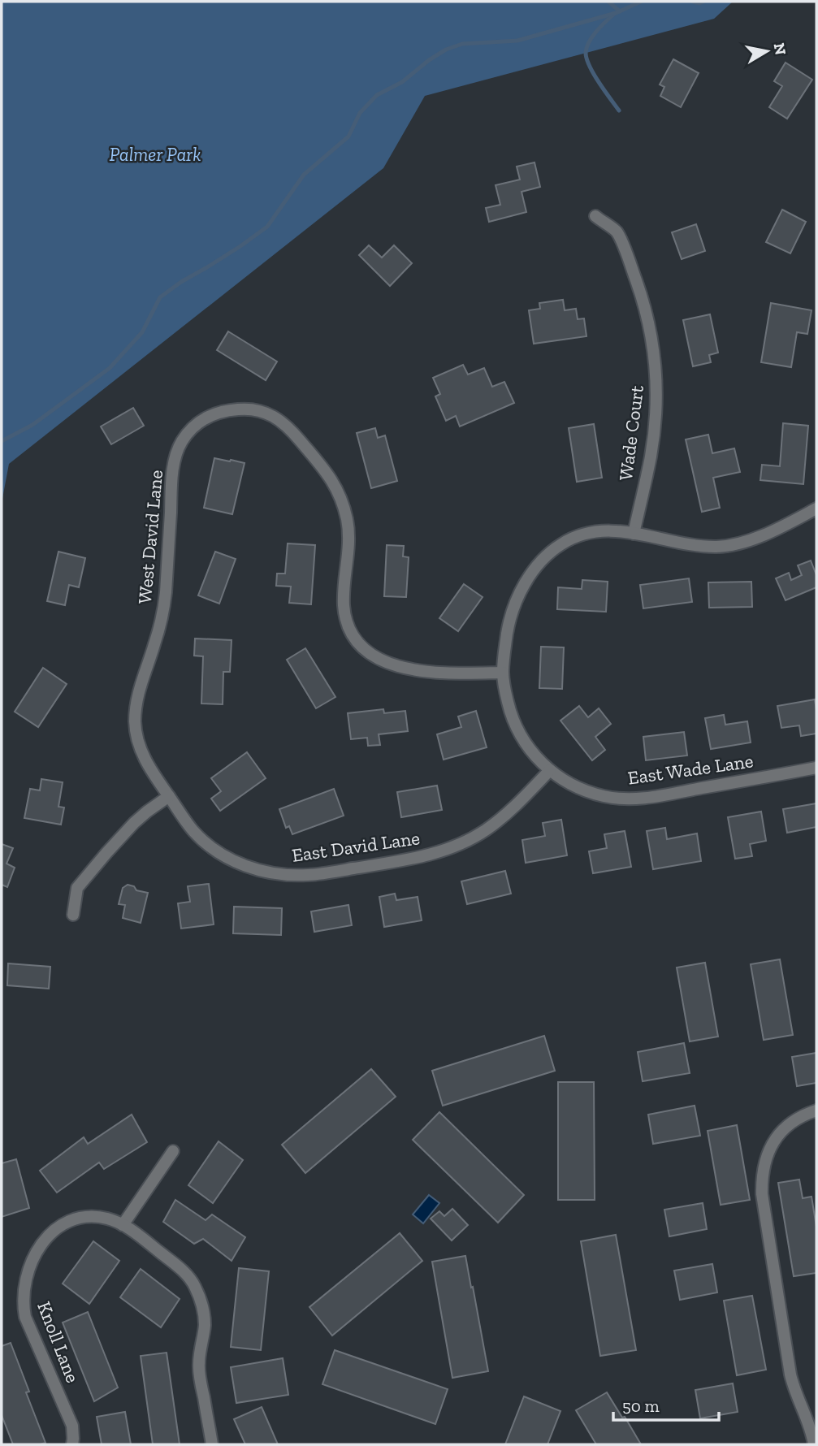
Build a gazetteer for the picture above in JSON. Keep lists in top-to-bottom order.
{
  "streets": {
    "street": [
      "Wade Court",
      "West David Lane",
      "East Wade Lane",
      "East David Lane",
      "Knoll Lane"
    ]
  },
  "crossings": [
    ["Wade Court", "East Wade Lane"],
    ["West David Lane", "East Wade Lane"],
    ["West David Lane", "East David Lane"],
    ["East Wade Lane", "East David Lane"]
  ],
  "parks": ["Palmer Park"],
  "scale_bar": "50 m",
  "north": "right"
}
